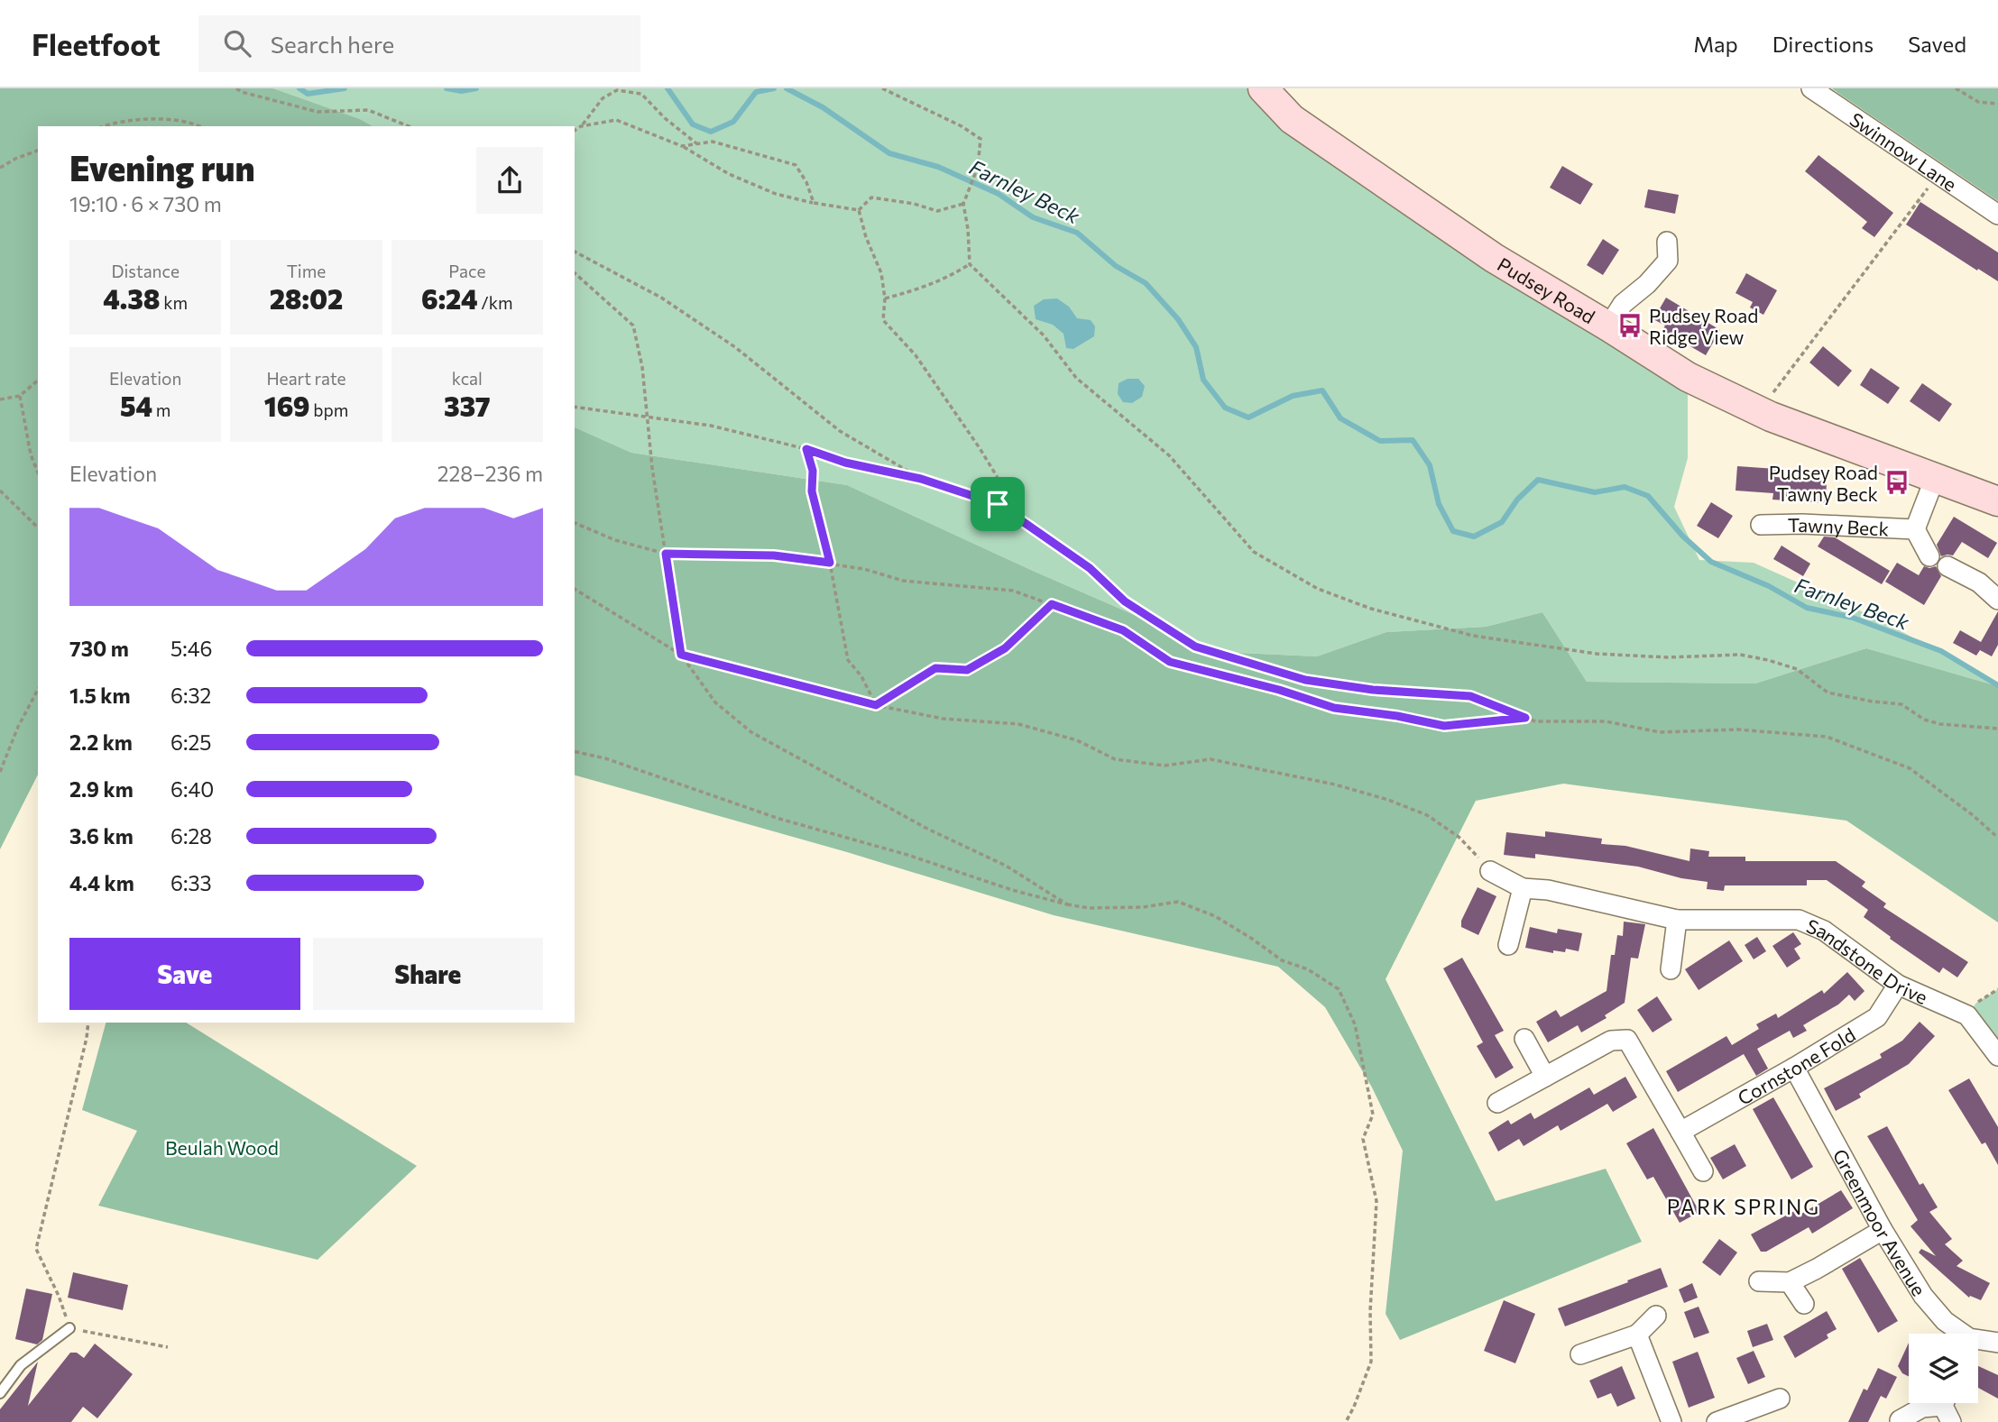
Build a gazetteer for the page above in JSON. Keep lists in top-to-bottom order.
{
  "streets": {
    "main road": ["Pudsey Road"],
    "street": [
      "Swinnow Lane",
      "Tawny Beck",
      "Sandstone Drive",
      "Cornstone Fold",
      "Greenmoor Avenue"
    ]
  },
  "crossings": [
    ["Pudsey Road", "Tawny Beck"],
    ["Sandstone Drive", "Cornstone Fold"],
    ["Cornstone Fold", "Greenmoor Avenue"]
  ],
  "districts": ["PARK SPRING"],
  "water": ["Farnley Beck"],
  "parks": ["Beulah Wood"],
  "places": {
    "bus stop": ["Pudsey Road Ridge View", "Pudsey Road Tawny Beck"]
  },
  "page": {
    "header": "Fleetfoot",
    "search": "Search here",
    "nav": ["Map", "Directions", "Saved"],
    "heading": ["Evening run", "19:10 · 6 × 730 m"],
    "stats": [
      ["Distance", "4.38 km"],
      ["Time", "28:02"],
      ["Pace", "6:24 /km"],
      ["Elevation", "54 m"],
      ["Heart rate", "169 bpm"],
      ["kcal", "337"]
    ],
    "chart": ["Elevation", "228–236 m"],
    "list": [
      {
        "name": "730 m",
        "note": "5:46"
      },
      {
        "name": "1.5 km",
        "note": "6:32"
      },
      {
        "name": "2.2 km",
        "note": "6:25"
      },
      {
        "name": "2.9 km",
        "note": "6:40"
      },
      {
        "name": "3.6 km",
        "note": "6:28"
      },
      {
        "name": "4.4 km",
        "note": "6:33"
      }
    ],
    "buttons": ["Save", "Share"]
  }
}
